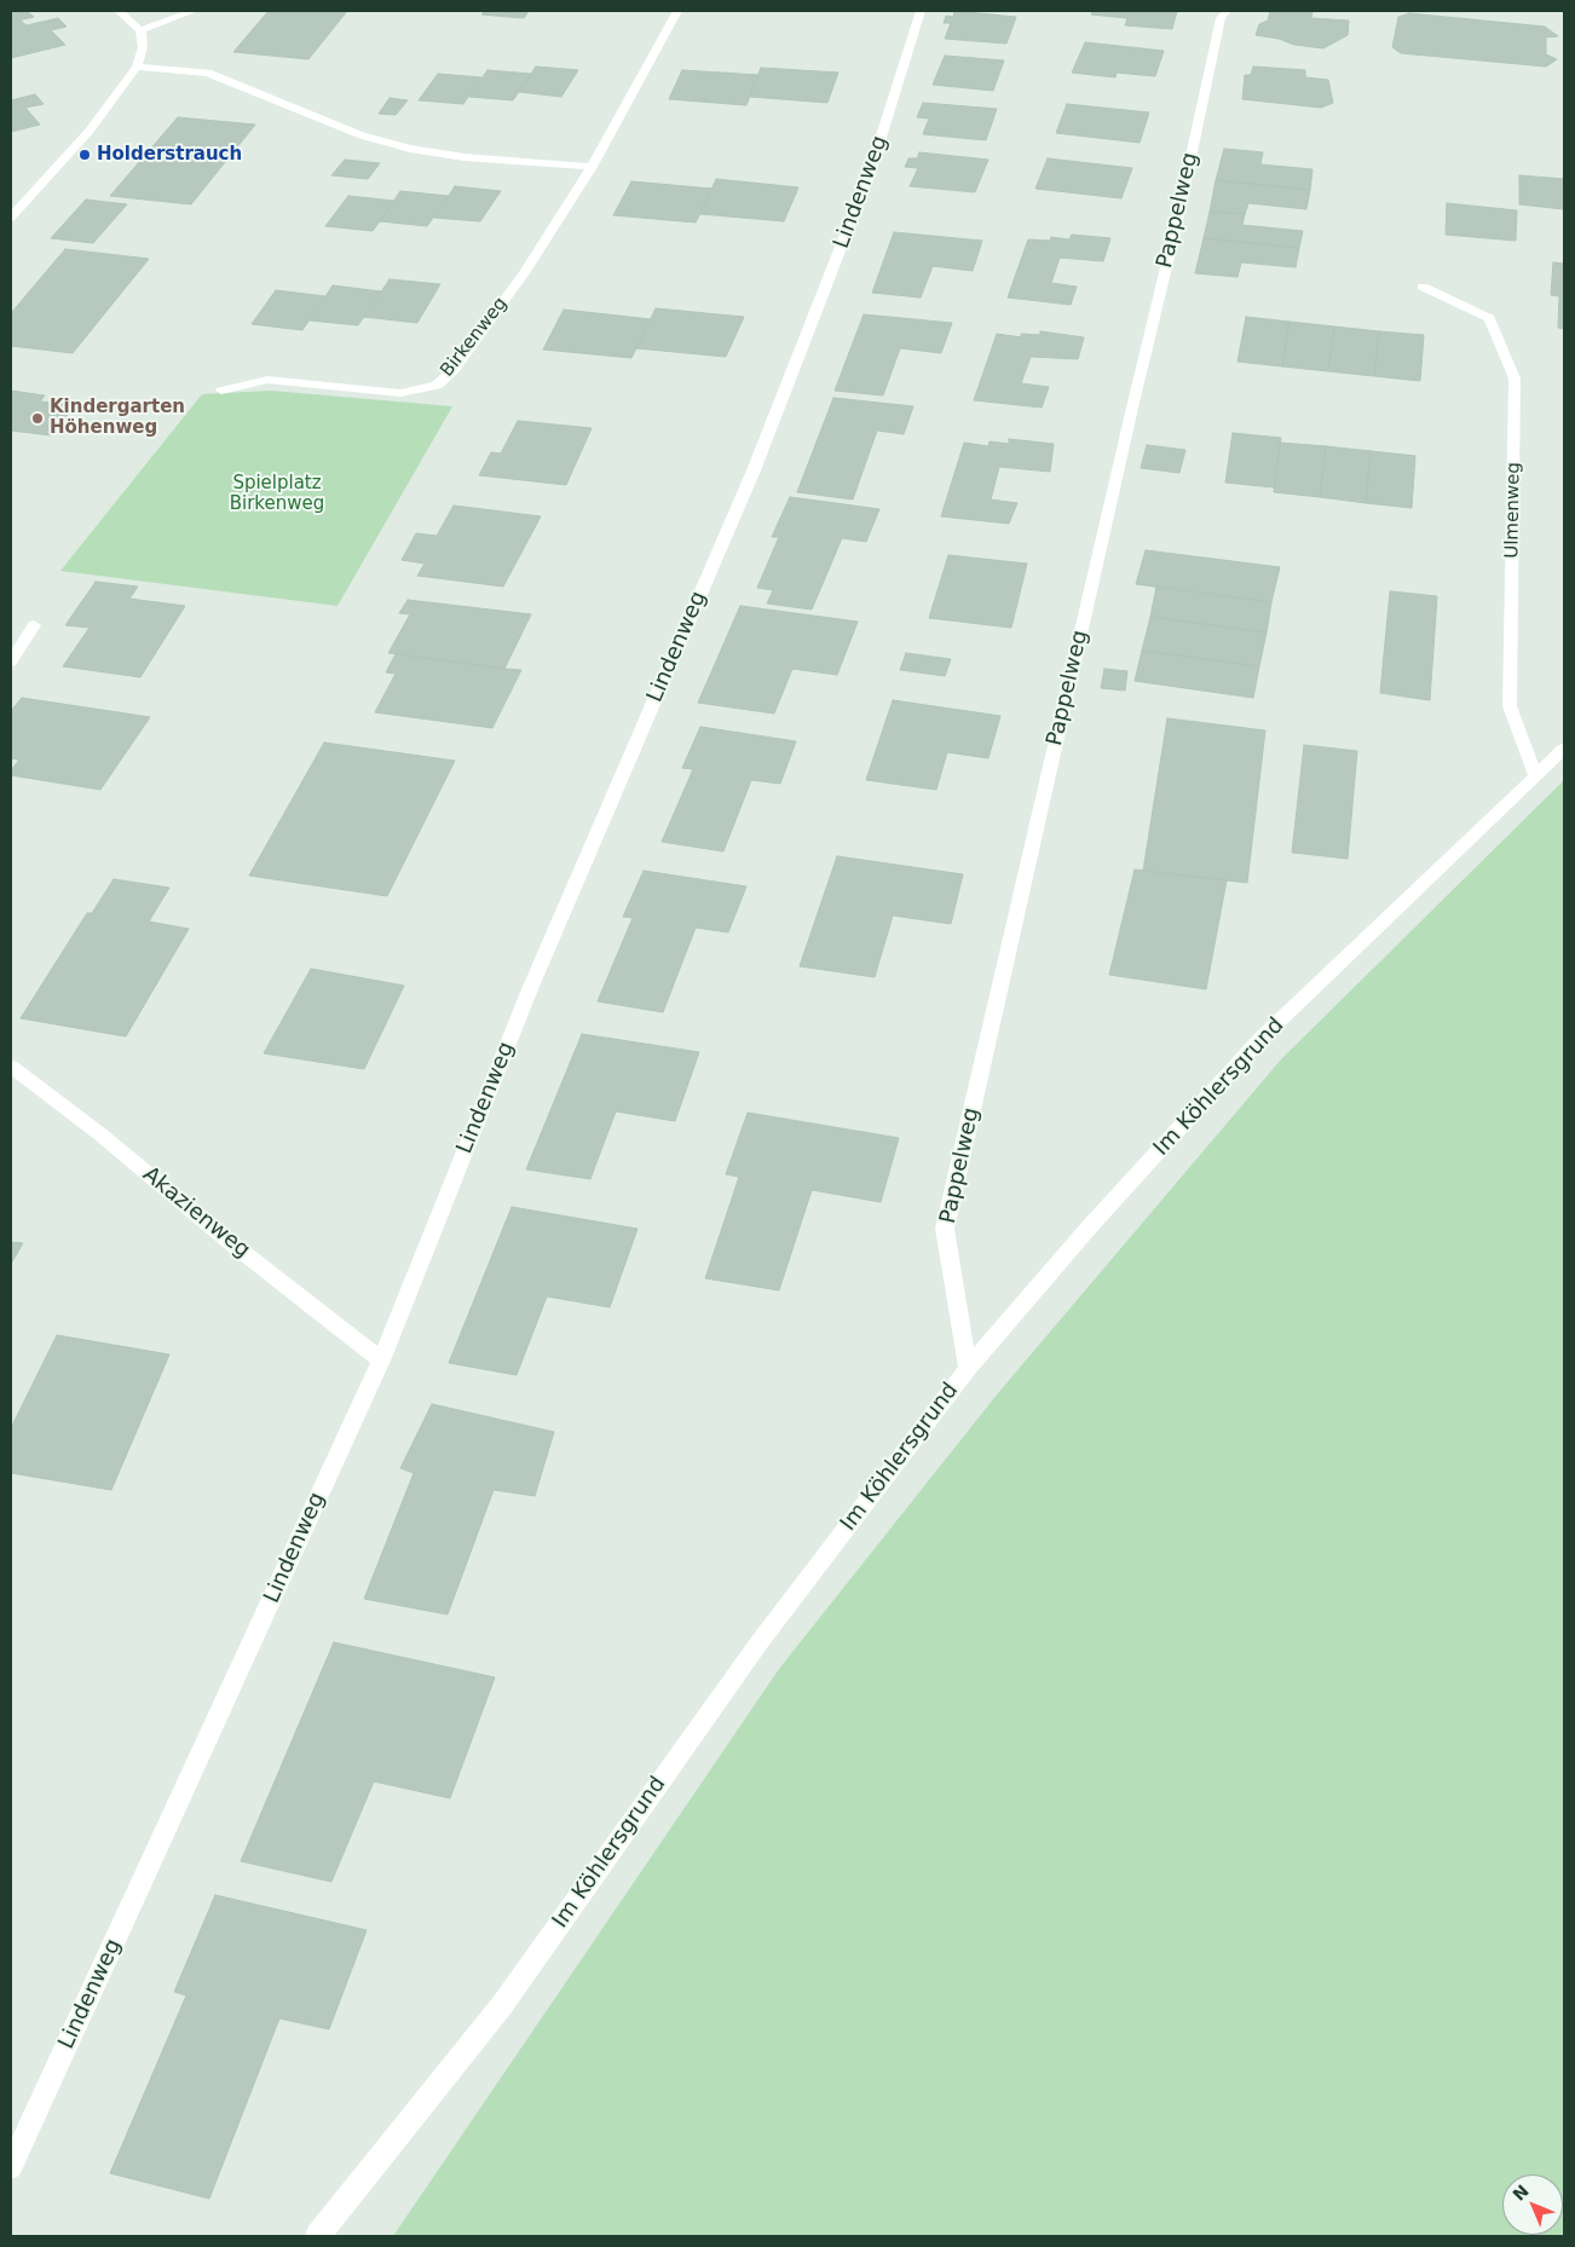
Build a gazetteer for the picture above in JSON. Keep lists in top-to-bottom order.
{
  "streets": {
    "street": [
      "Lindenweg",
      "Pappelweg",
      "Birkenweg",
      "Ulmenweg",
      "Im Köhlersgrund",
      "Akazienweg"
    ]
  },
  "crossings": [
    ["Lindenweg", "Akazienweg"],
    ["Pappelweg", "Im Köhlersgrund"],
    ["Ulmenweg", "Im Köhlersgrund"]
  ],
  "parks": ["Spielplatz Birkenweg"],
  "places": ["Holderstrauch", "Kindergarten Höhenweg"],
  "north": "top left"
}
